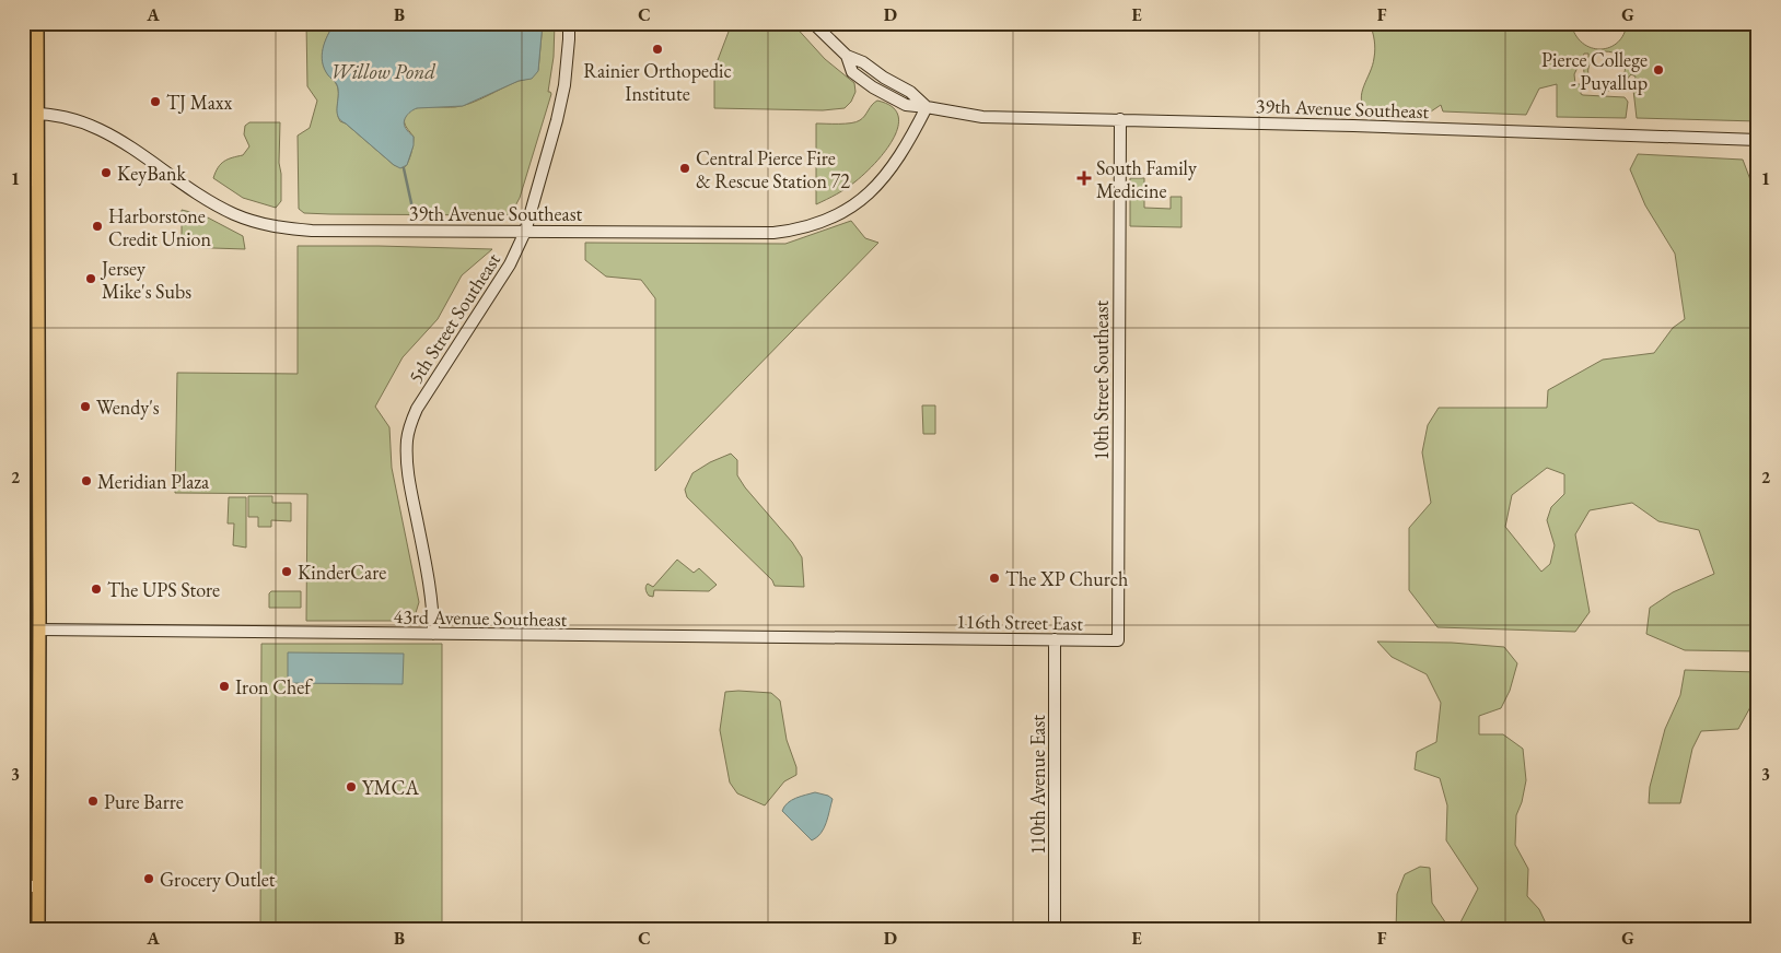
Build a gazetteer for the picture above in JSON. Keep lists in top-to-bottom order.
{
  "streets": {
    "street": [
      "39th Avenue Southeast",
      "5th Street Southeast",
      "10th Street Southeast",
      "43rd Avenue Southeast",
      "116th Street East",
      "110th Avenue East"
    ]
  },
  "crossings": [
    ["39th Avenue Southeast", "5th Street Southeast"],
    ["39th Avenue Southeast", "10th Street Southeast"],
    ["5th Street Southeast", "43rd Avenue Southeast"],
    ["10th Street Southeast", "116th Street East"],
    ["43rd Avenue Southeast", "116th Street East"],
    ["116th Street East", "110th Avenue East"]
  ],
  "water": ["Willow Pond"],
  "places": {
    "other": [
      "Rainier Orthopedic Institute",
      "Pierce College - Puyallup",
      "TJ Maxx",
      "Central Pierce Fire & Rescue Station 72",
      "KeyBank",
      "Harborstone Credit Union",
      "Jersey Mike's Subs",
      "Wendy's",
      "Meridian Plaza",
      "KinderCare",
      "The XP Church",
      "The UPS Store",
      "Iron Chef",
      "YMCA",
      "Pure Barre",
      "Grocery Outlet"
    ],
    "health": ["South Family Medicine"]
  },
  "grid": {
    "columns": [
      "A",
      "B",
      "C",
      "D",
      "E",
      "F",
      "G"
    ],
    "rows": ["1", "2", "3"]
  }
}
